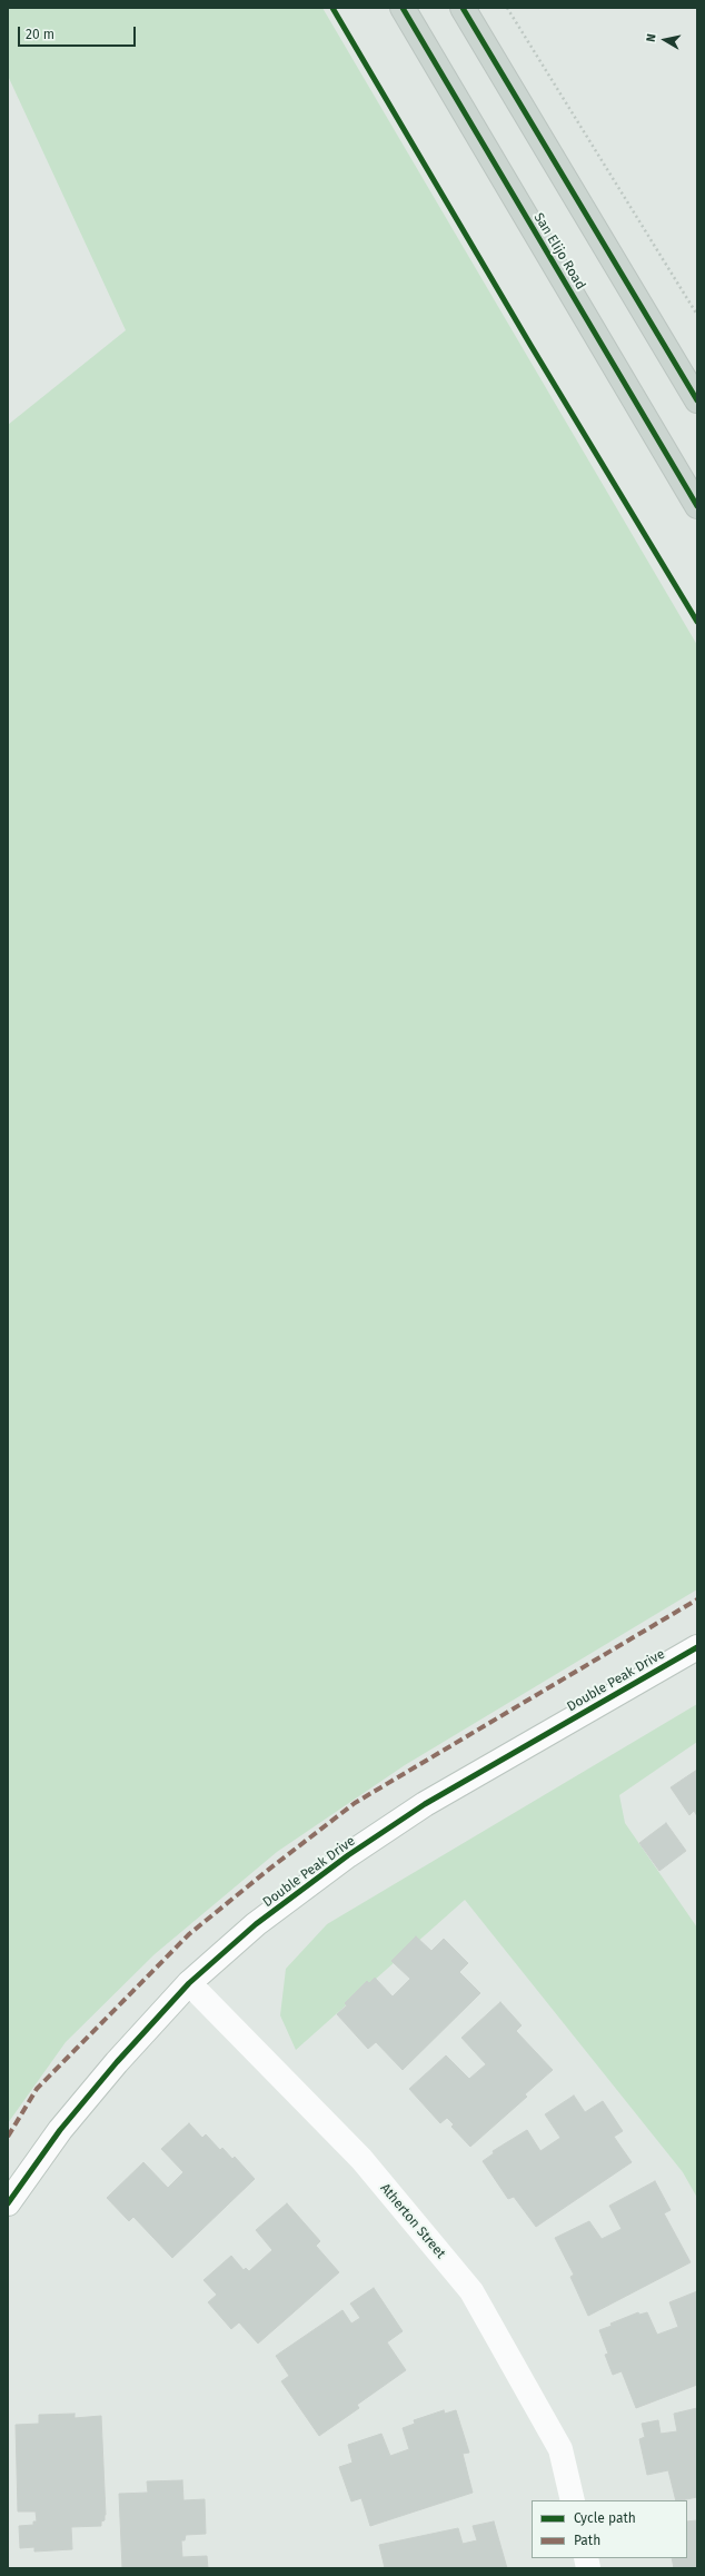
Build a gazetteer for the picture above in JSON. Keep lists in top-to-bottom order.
{
  "streets": {
    "main road": ["San Elijo Road"],
    "street": ["Double Peak Drive", "Atherton Street"]
  },
  "crossings": [
    ["Double Peak Drive", "Atherton Street"]
  ],
  "legend": ["Cycle path", "Path"],
  "scale_bar": "20 m",
  "north": "left"
}
